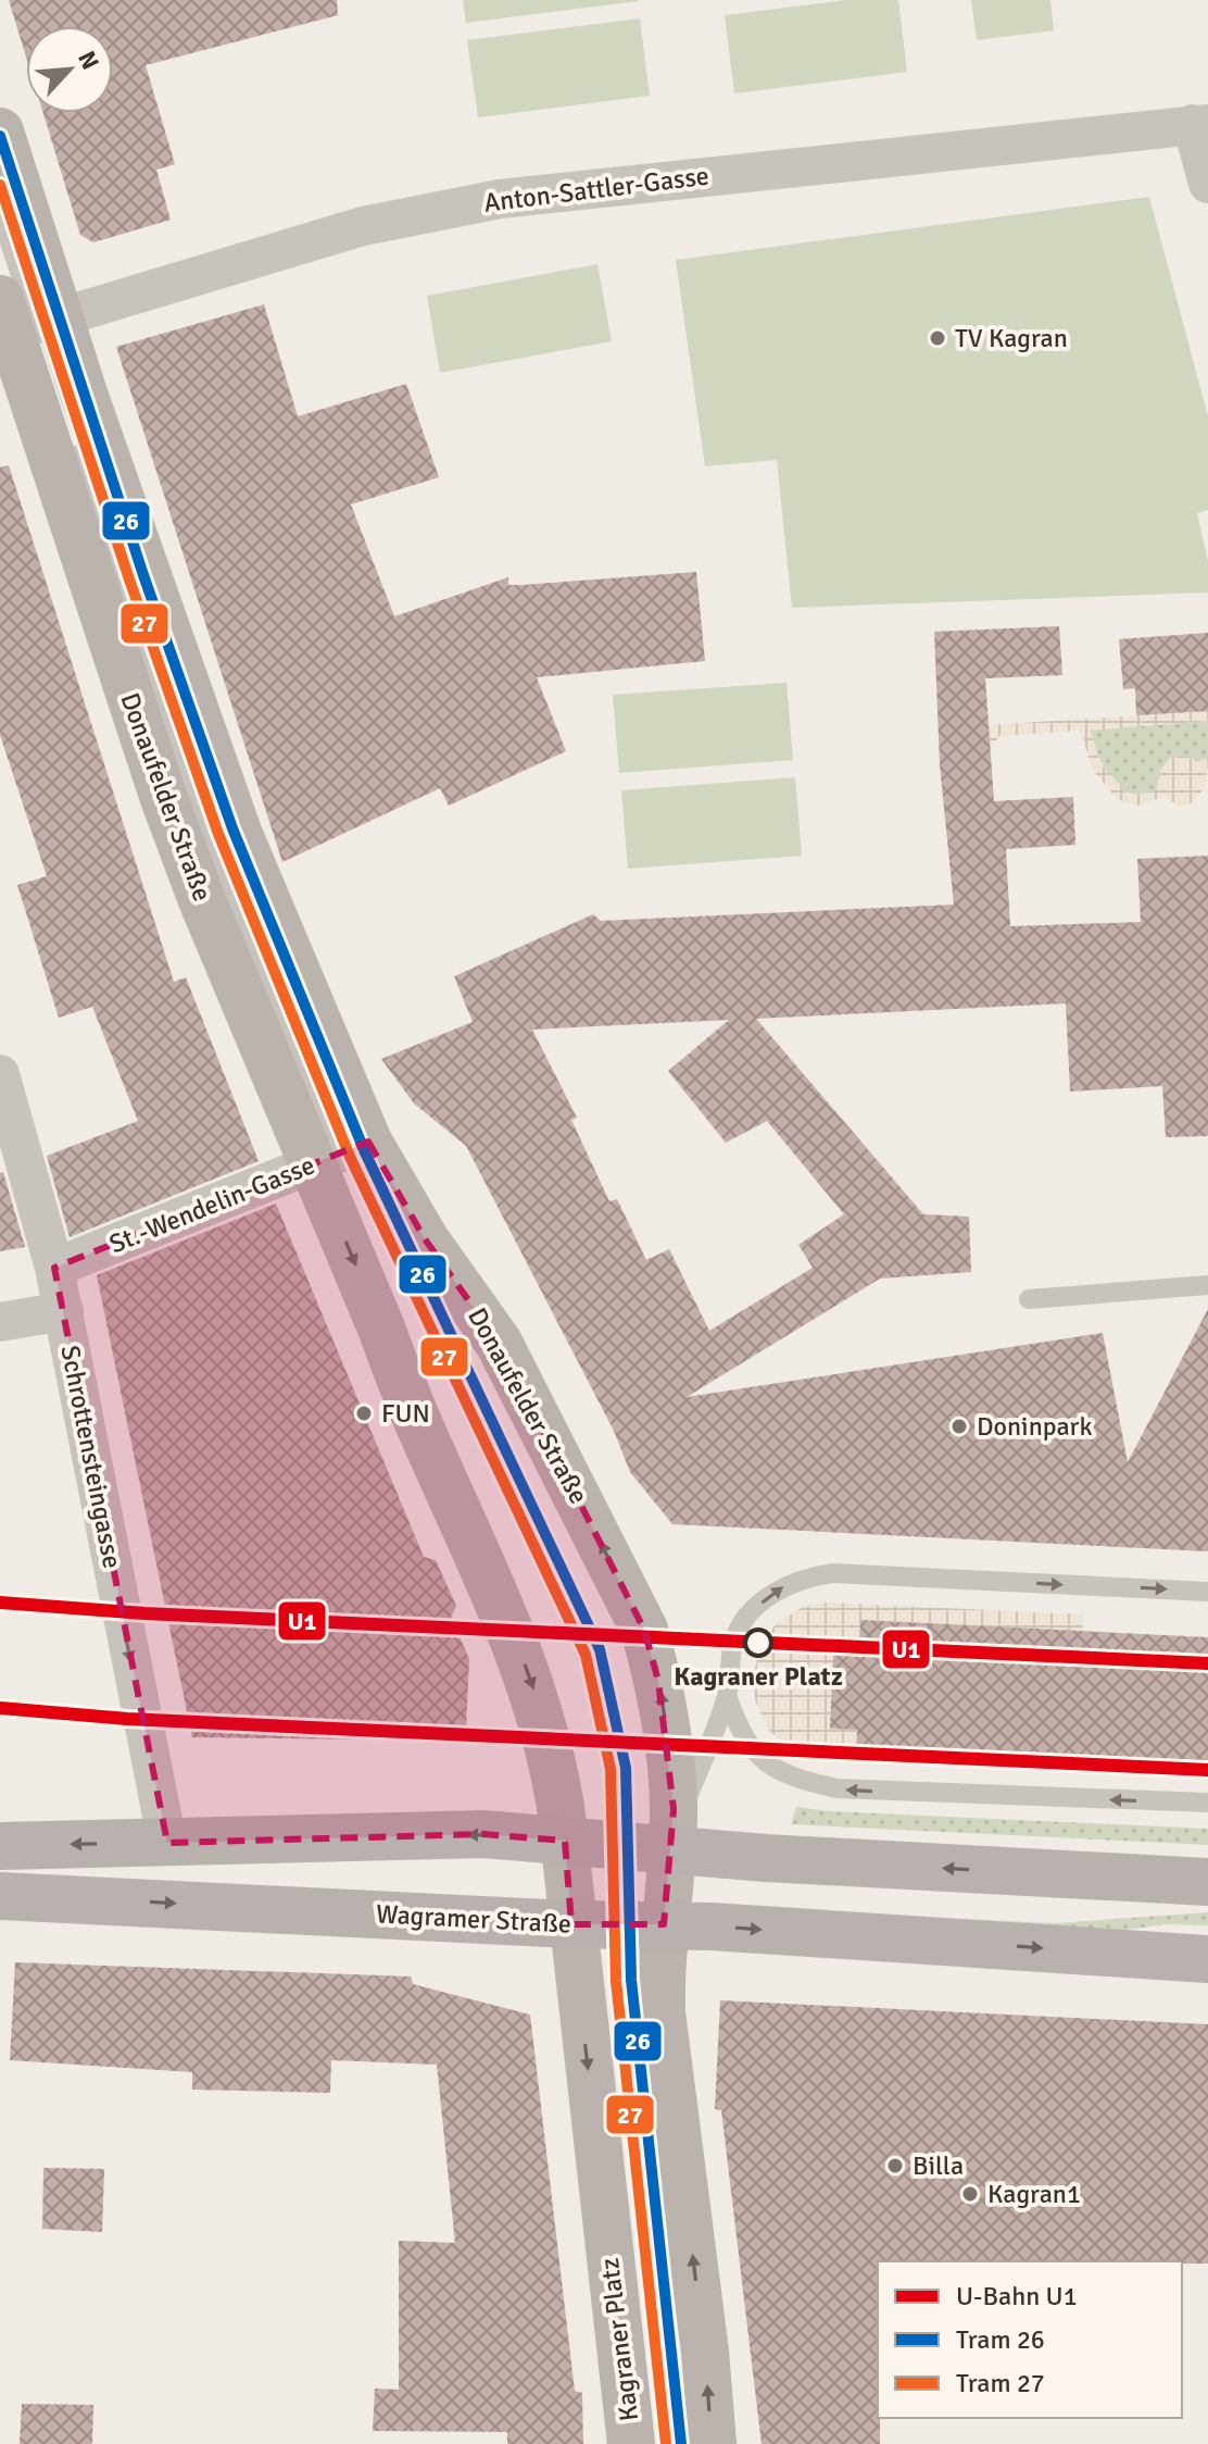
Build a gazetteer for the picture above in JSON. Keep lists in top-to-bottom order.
{
  "streets": {
    "main road": ["Donaufelder Straße", "Wagramer Straße", "Kagraner Platz"],
    "street": ["Anton-Sattler-Gasse", "St.-Wendelin-Gasse", "Schrottensteingasse"]
  },
  "crossings": [
    ["Anton-Sattler-Gasse", "Donaufelder Straße"],
    ["Donaufelder Straße", "St.-Wendelin-Gasse"],
    ["Donaufelder Straße", "Wagramer Straße"],
    ["Donaufelder Straße", "Kagraner Platz"],
    ["St.-Wendelin-Gasse", "Schrottensteingasse"],
    ["Wagramer Straße", "Kagraner Platz"]
  ],
  "one_way": ["Schrottensteingasse"],
  "places": [
    "TV Kagran",
    "FUN",
    "Doninpark",
    "Kagraner Platz",
    "Billa",
    "Kagran1"
  ],
  "lines": ["tram line 26", "tram line 27", "metro line U1"],
  "legend": ["U-Bahn U1", "Tram 26", "Tram 27"],
  "north": "top right"
}
